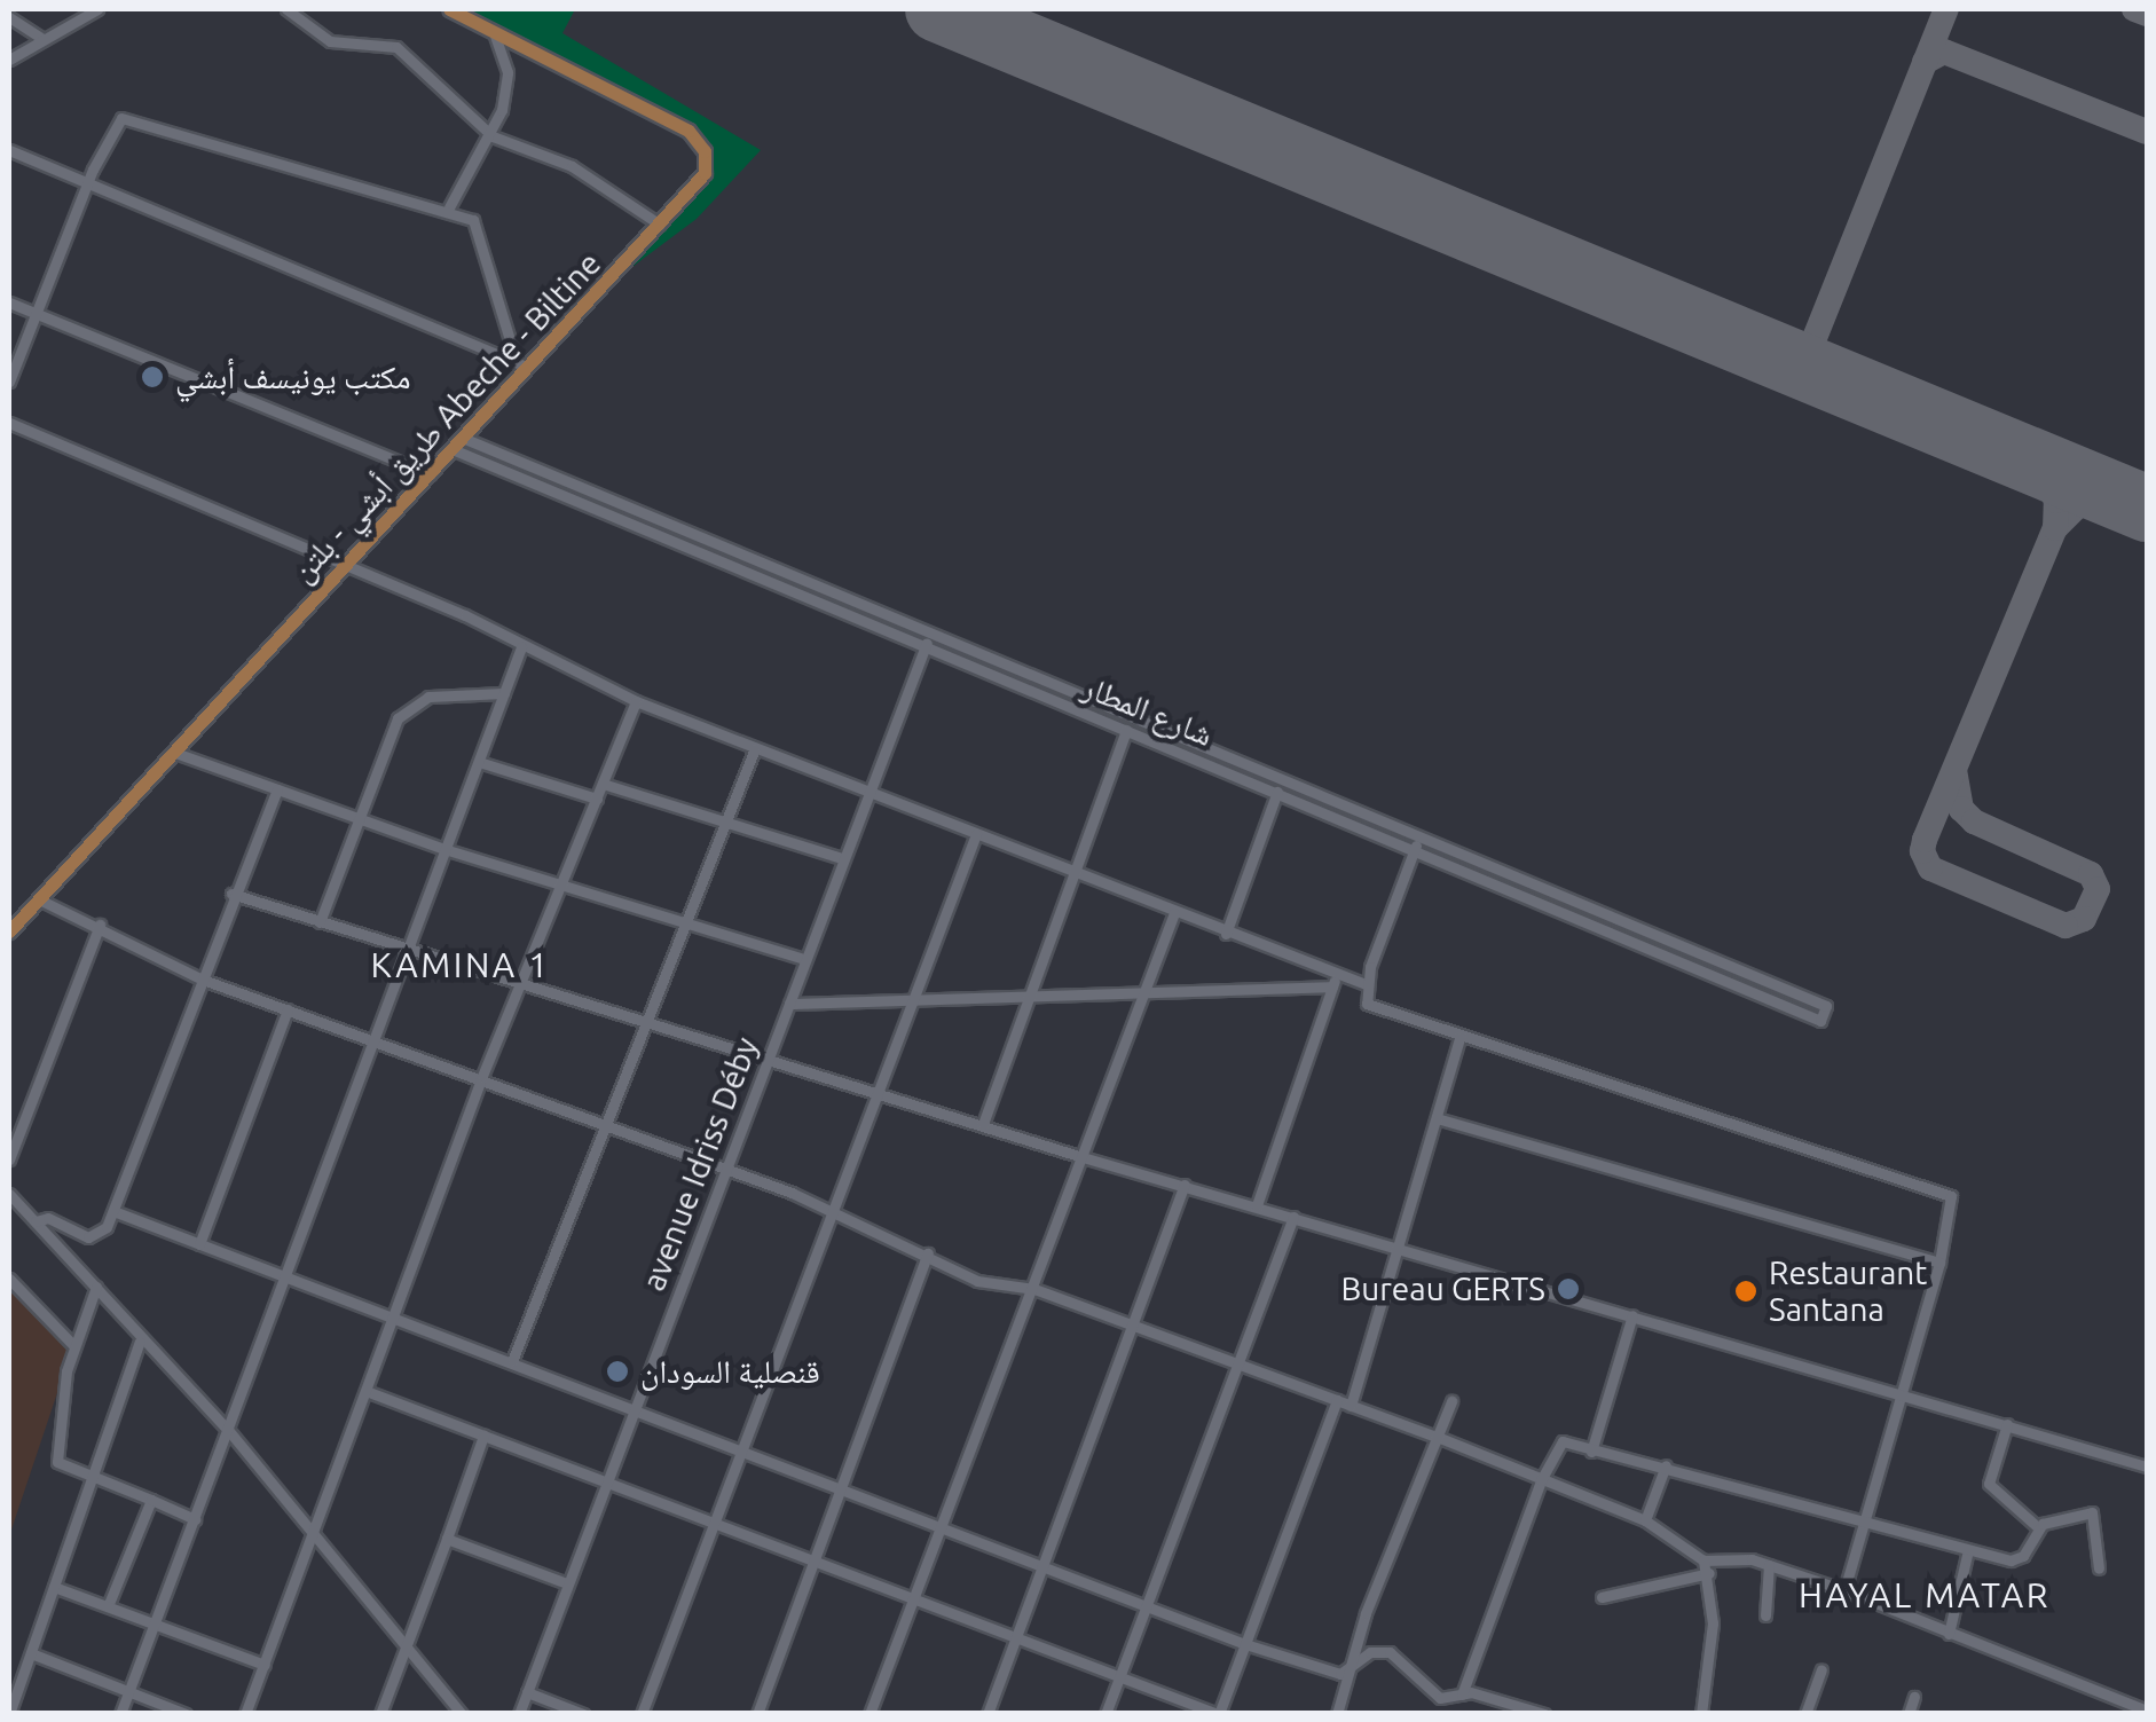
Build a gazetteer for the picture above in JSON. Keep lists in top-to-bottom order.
{
  "streets": {
    "main road": ["طريق أبشي - بلتن Abeche - Biltine"],
    "street": ["شارع المطار", "avenue Idriss Déby"]
  },
  "crossings": [
    ["طريق أبشي - بلتن Abeche - Biltine", "شارع المطار"],
    ["شارع المطار", "avenue Idriss Déby"]
  ],
  "districts": ["KAMINA 1", "HAYAL MATAR"],
  "places": [
    "مكتب يونيسف أبشي",
    "Bureau GERTS",
    "Restaurant Santana",
    "قنصلية السودان"
  ]
}
